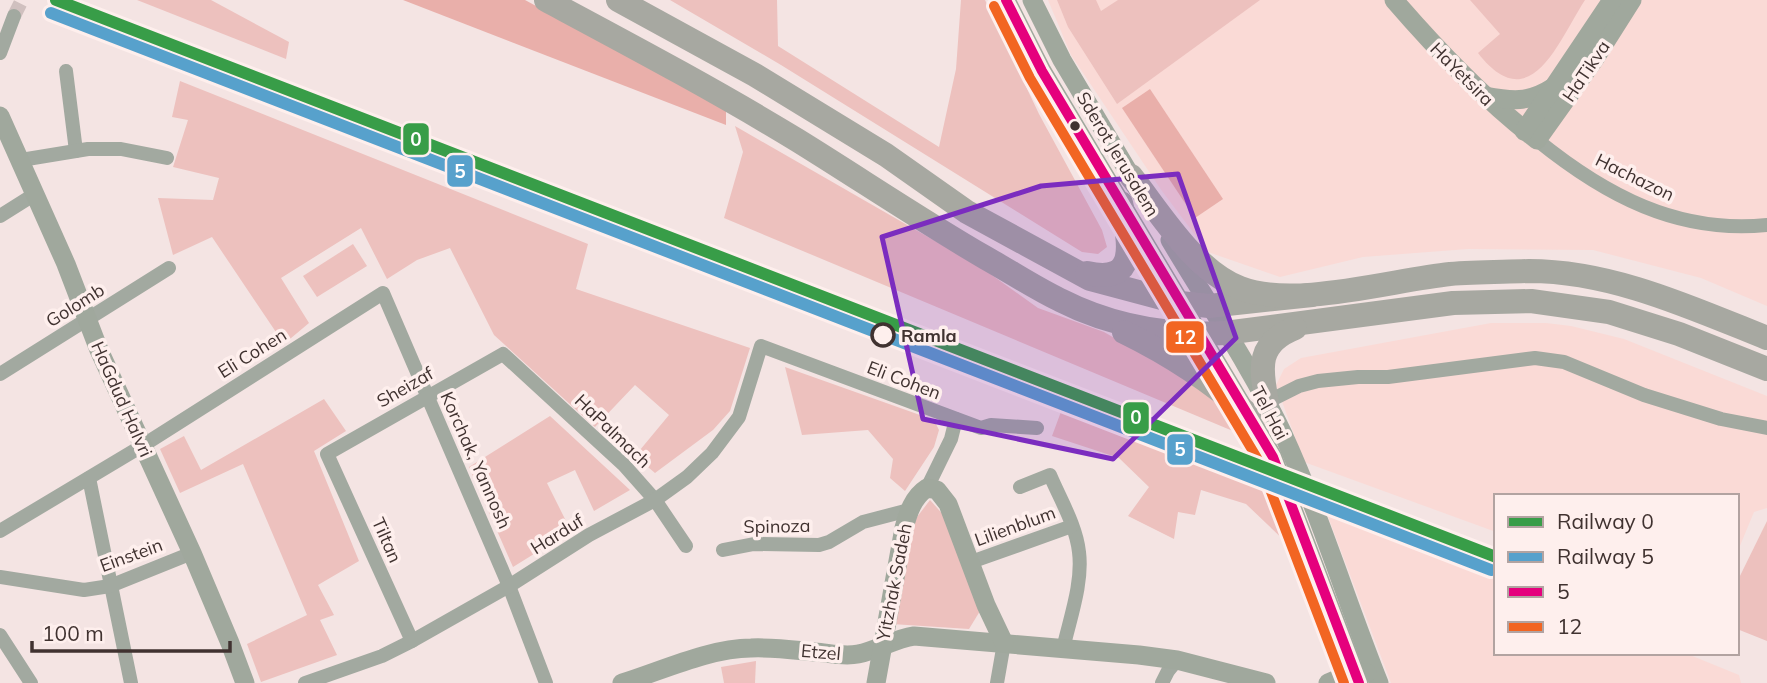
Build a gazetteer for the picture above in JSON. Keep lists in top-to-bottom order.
{
  "streets": {
    "street": [
      "HaTikva",
      "HaYetsira",
      "Sderot Jerusalem",
      "Hachazon",
      "Golomb",
      "Eli Cohen",
      "Sheizaf",
      "HaGdud HaIvri",
      "Tel Hai",
      "HaPalmach",
      "Korchak, Yannosh",
      "Spinoza",
      "Lilienblum",
      "Harduf",
      "Tiltan",
      "Einstein",
      "Yitzhak Sadeh",
      "Etzel"
    ]
  },
  "crossings": [
    ["HaTikva", "HaYetsira"],
    ["HaTikva", "Hachazon"],
    ["HaYetsira", "Hachazon"],
    ["Sderot Jerusalem", "Tel Hai"],
    ["Golomb", "HaGdud HaIvri"],
    ["Eli Cohen", "HaGdud HaIvri"],
    ["Eli Cohen", "Korchak, Yannosh"],
    ["Eli Cohen", "Harduf"],
    ["Eli Cohen", "Yitzhak Sadeh"],
    ["Sheizaf", "HaPalmach"],
    ["Sheizaf", "Korchak, Yannosh"],
    ["Sheizaf", "Tiltan"],
    ["HaGdud HaIvri", "Einstein"],
    ["HaPalmach", "Harduf"],
    ["Korchak, Yannosh", "Harduf"],
    ["Spinoza", "Yitzhak Sadeh"],
    ["Harduf", "Tiltan"],
    ["Yitzhak Sadeh", "Etzel"]
  ],
  "places": ["Ramla"],
  "lines": [
    "rail line 0",
    "transit line 5",
    "transit line 12",
    "rail line 5"
  ],
  "legend": [
    "Railway 0",
    "Railway 5",
    "5",
    "12"
  ],
  "scale_bar": "100 m"
}
